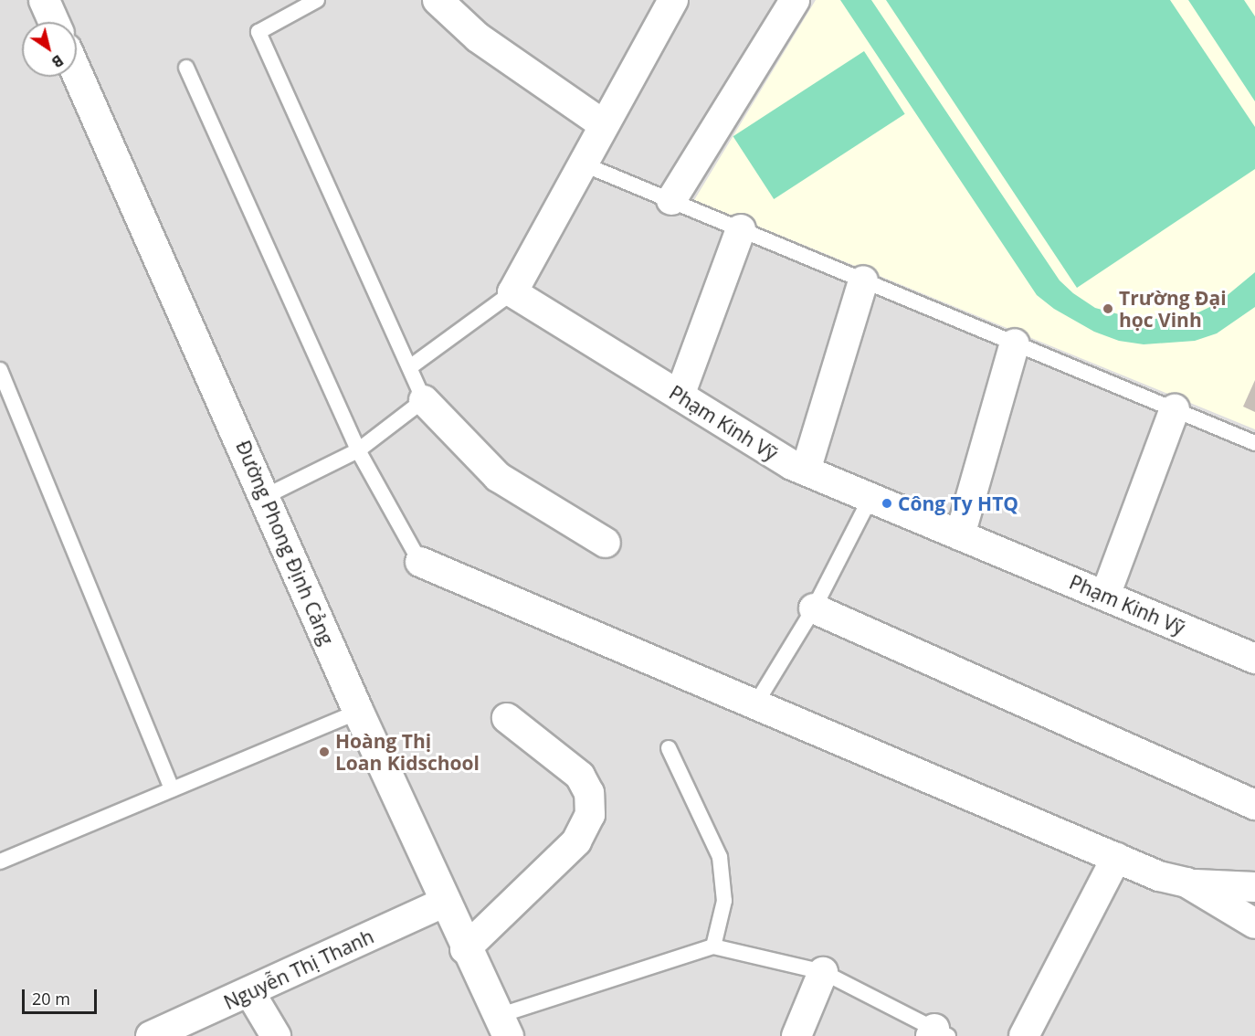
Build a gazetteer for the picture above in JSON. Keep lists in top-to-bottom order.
{
  "streets": {
    "street": ["Phạm Kinh Vỹ", "Đường Phong Định Cảng", "Nguyễn Thị Thanh"]
  },
  "crossings": [
    ["Đường Phong Định Cảng", "Nguyễn Thị Thanh"]
  ],
  "places": ["Trường Đại học Vinh", "Công Ty HTQ", "Hoàng Thị Loan Kidschool"],
  "scale_bar": "20 m",
  "north": "bottom right"
}
